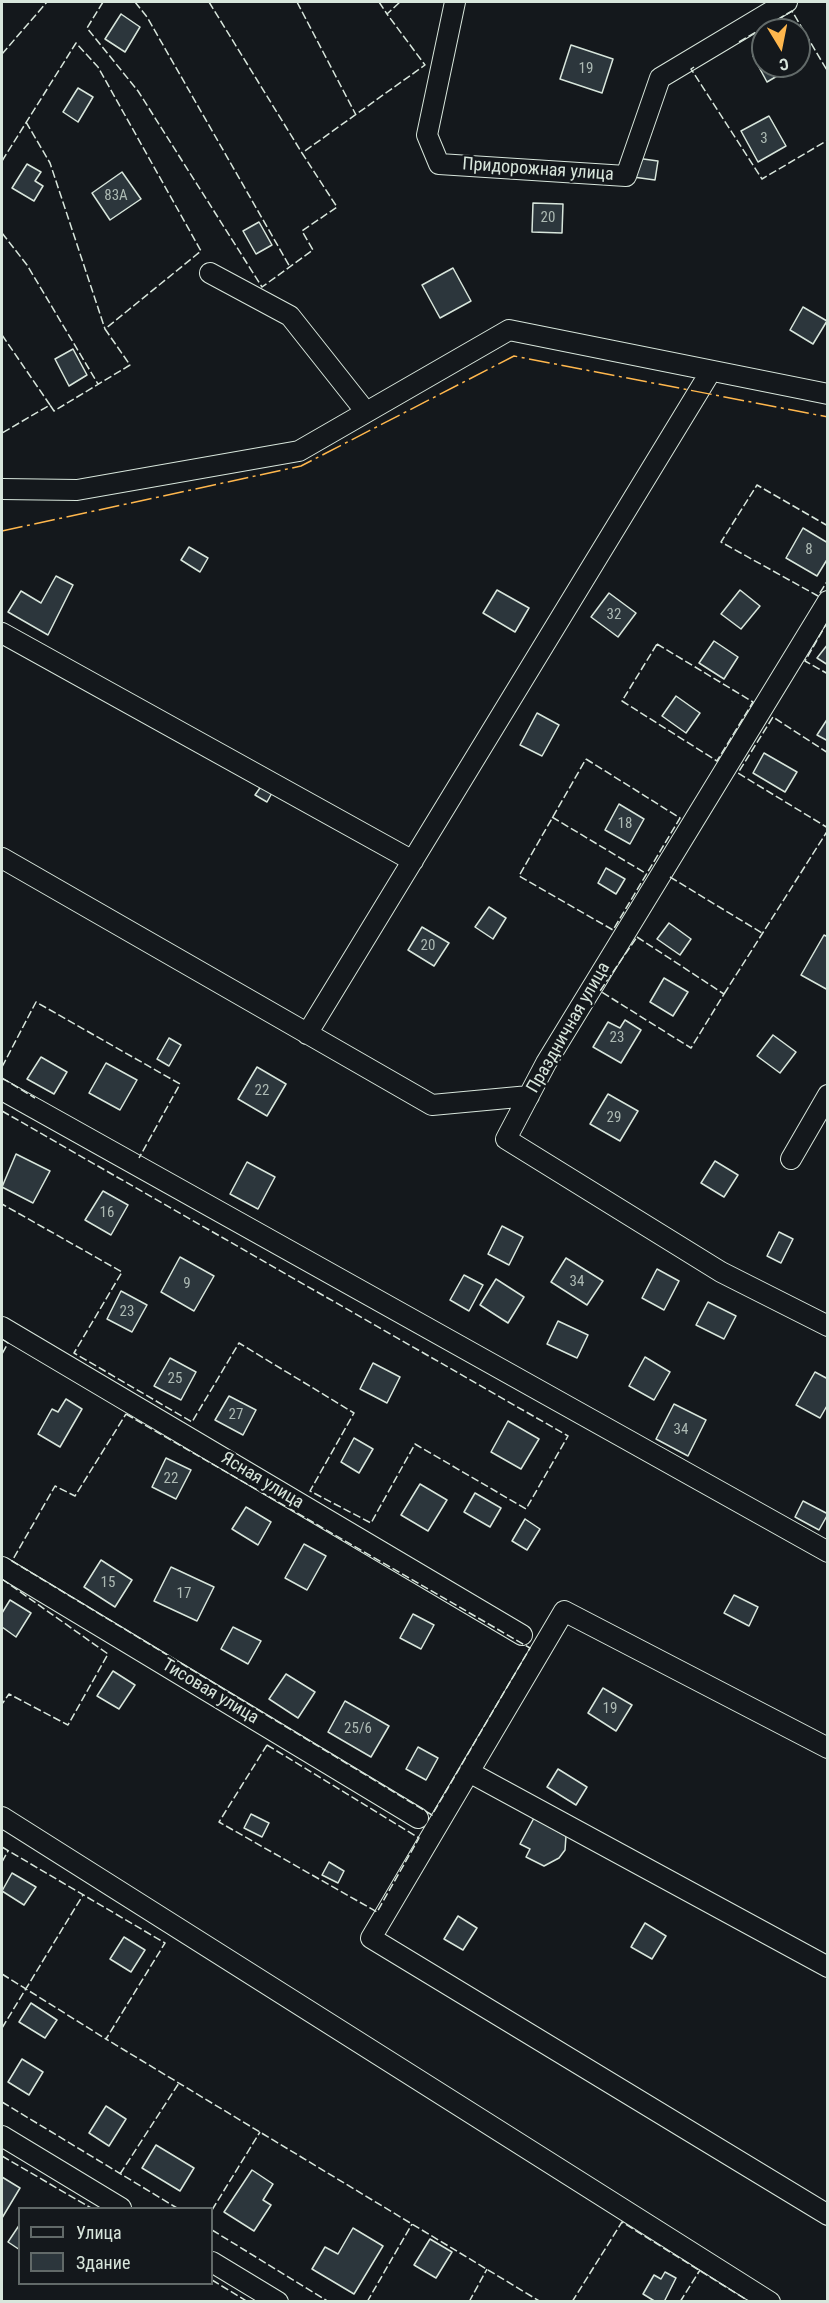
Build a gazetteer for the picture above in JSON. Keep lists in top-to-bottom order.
{
  "streets": {
    "street": [
      "Придорожная улица",
      "Праздничная улица",
      "Ясная улица",
      "Тисовая улица"
    ]
  },
  "house_numbers": [
    "19",
    "3",
    "83А",
    "20",
    "8",
    "32",
    "18",
    "20",
    "23",
    "22",
    "29",
    "16",
    "34",
    "9",
    "23",
    "25",
    "27",
    "34",
    "22",
    "15",
    "17",
    "19",
    "25/6"
  ],
  "legend": ["Улица", "Здание"],
  "north": "bottom"
}
